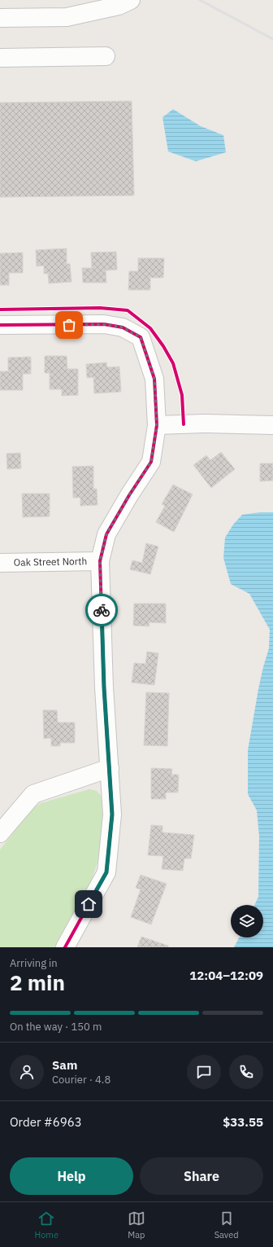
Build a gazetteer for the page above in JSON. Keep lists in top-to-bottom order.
{
  "streets": {
    "street": ["Oak Street North"]
  },
  "page": {
    "heading": ["2 min", "Arriving in", "12:04–12:09"],
    "panel": [
      "Sam",
      "Courier · 4.8",
      "Order #6963",
      "$33.55"
    ],
    "bar": "On the way · 150 m",
    "buttons": ["Help", "Share"],
    "tabs": ["Home", "Map", "Saved"]
  }
}
